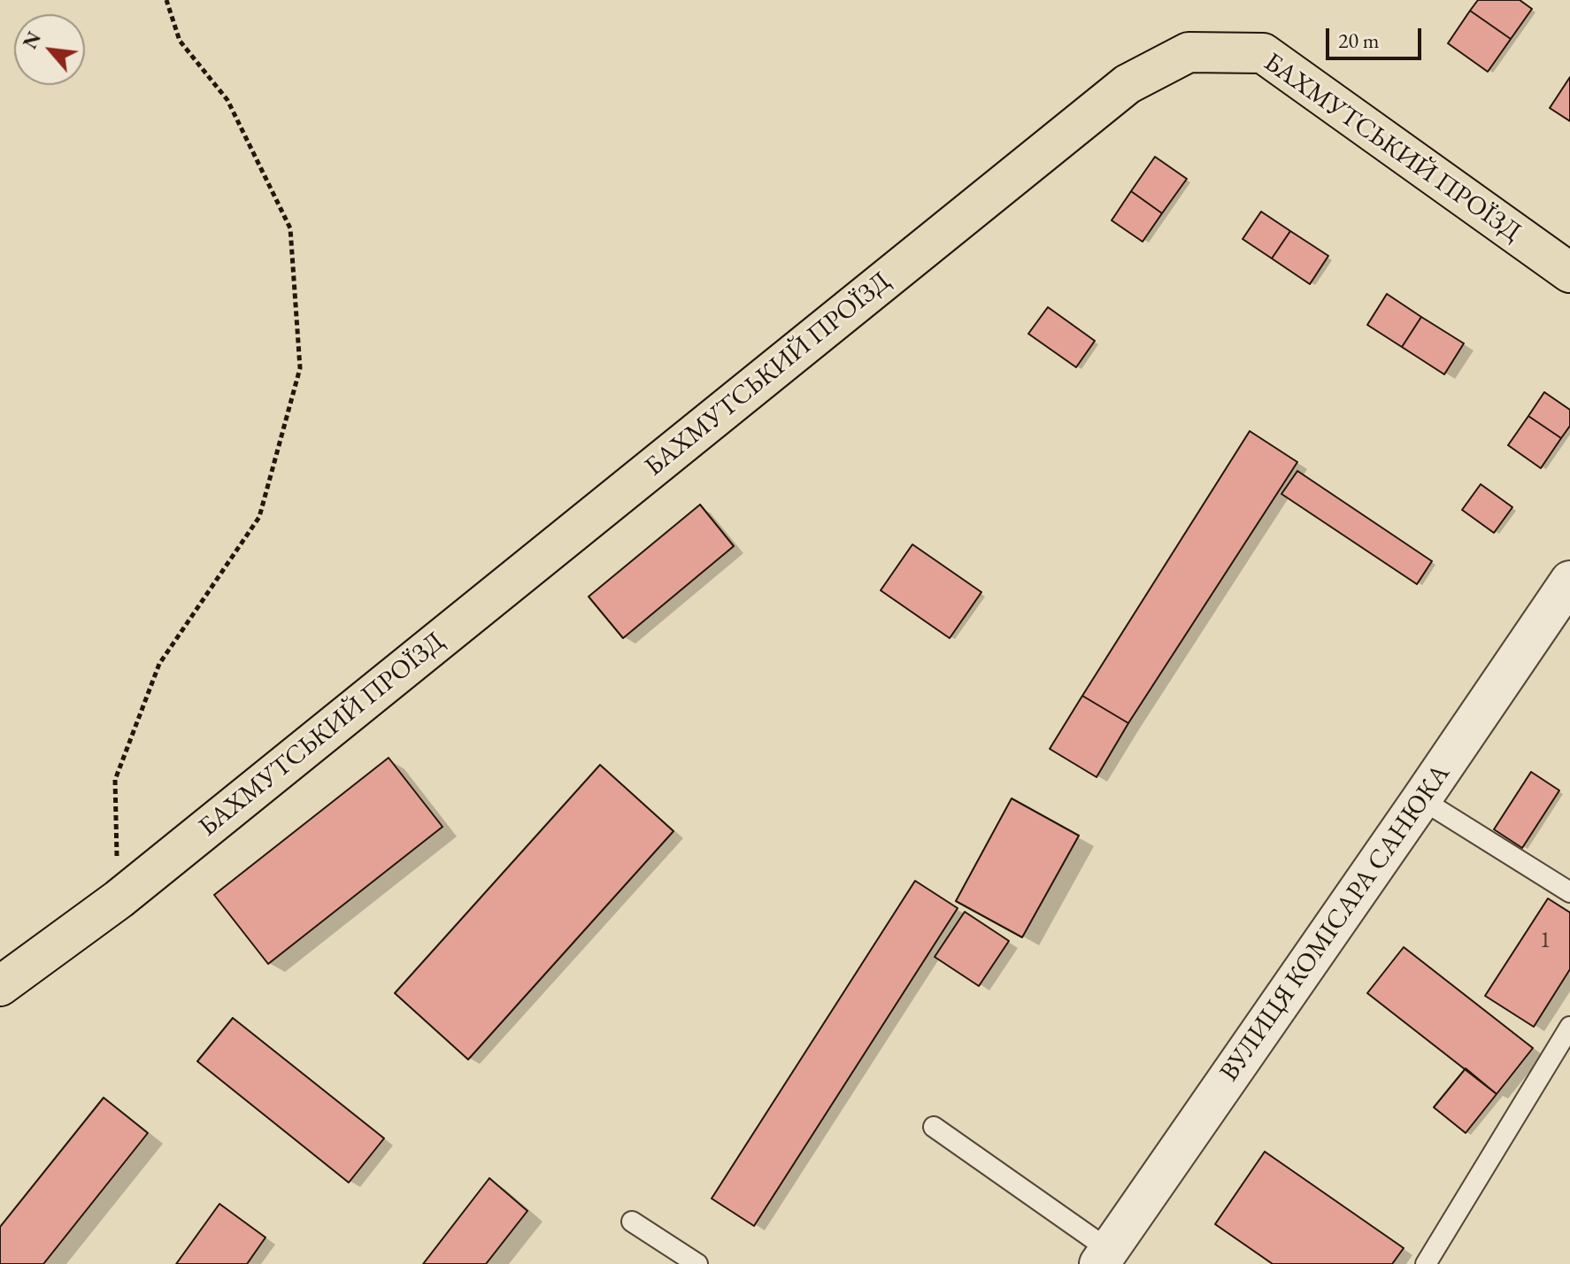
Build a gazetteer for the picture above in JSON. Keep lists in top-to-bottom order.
{
  "streets": {
    "main road": ["БАХМУТСЬКИЙ ПРОЇЗД"],
    "street": ["ВУЛИЦЯ КОМІСАРА САНЮКА"]
  },
  "house_numbers": ["1"],
  "scale_bar": "20 m",
  "north": "top left"
}
